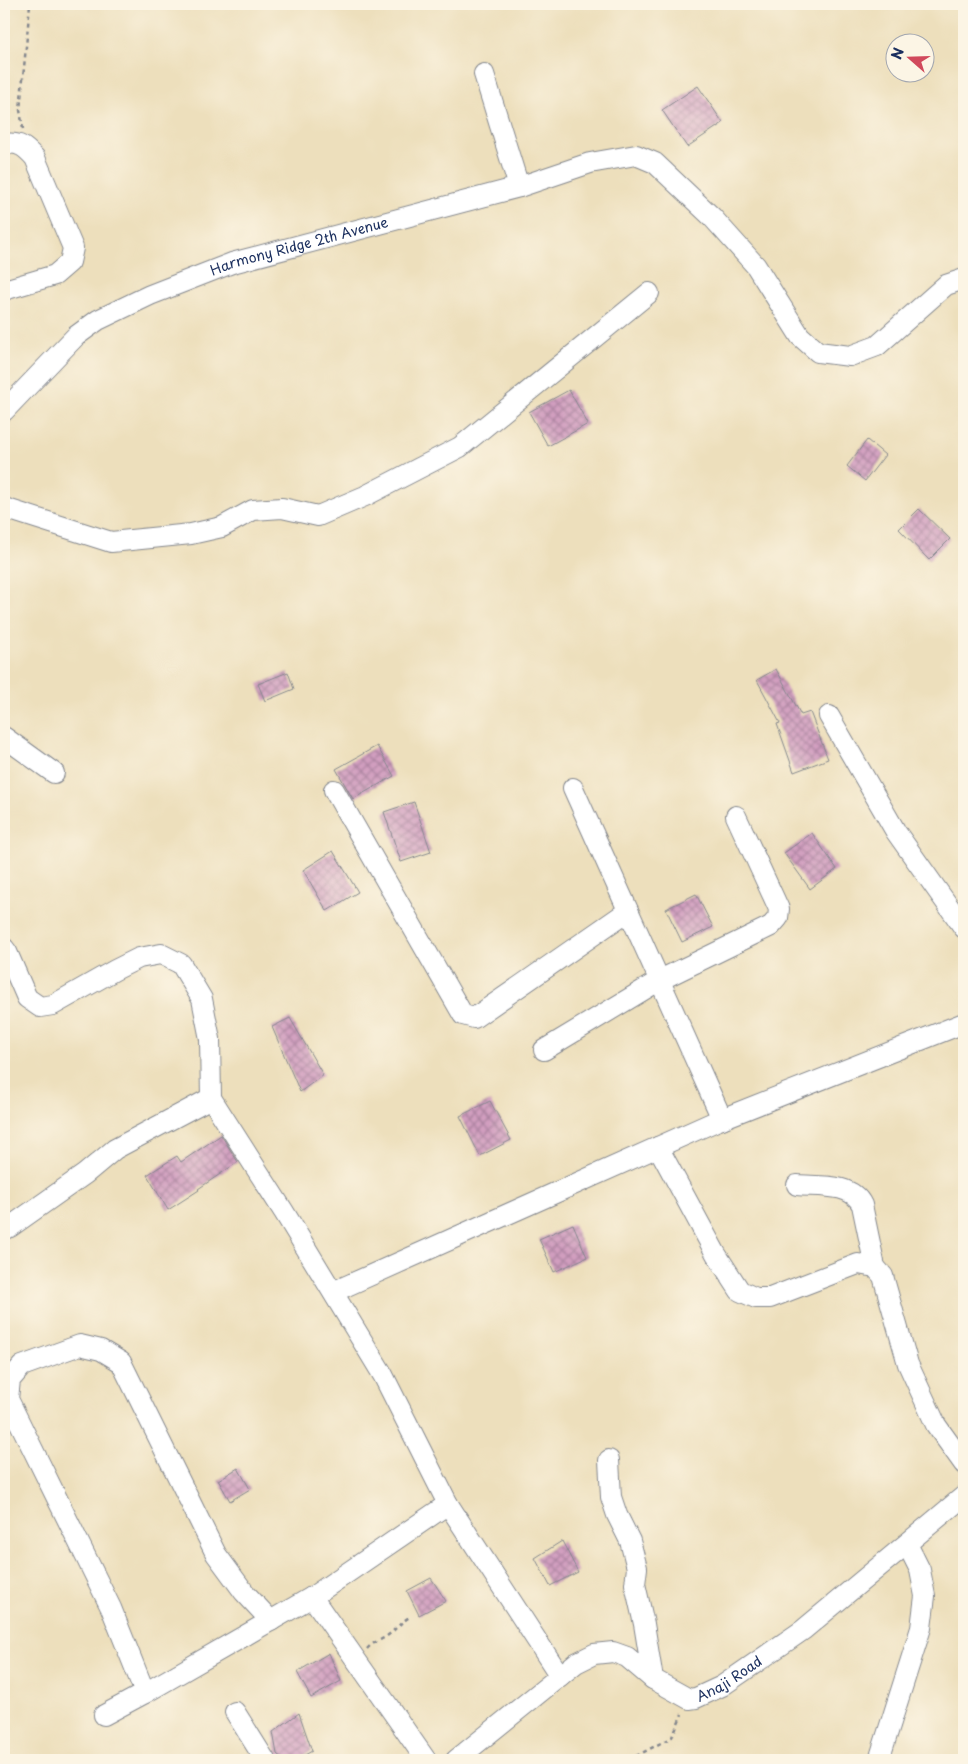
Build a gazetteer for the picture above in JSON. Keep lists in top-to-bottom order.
{
  "streets": {
    "street": ["Harmony Ridge 2th Avenue", "Anaji Road"]
  },
  "north": "left"
}
